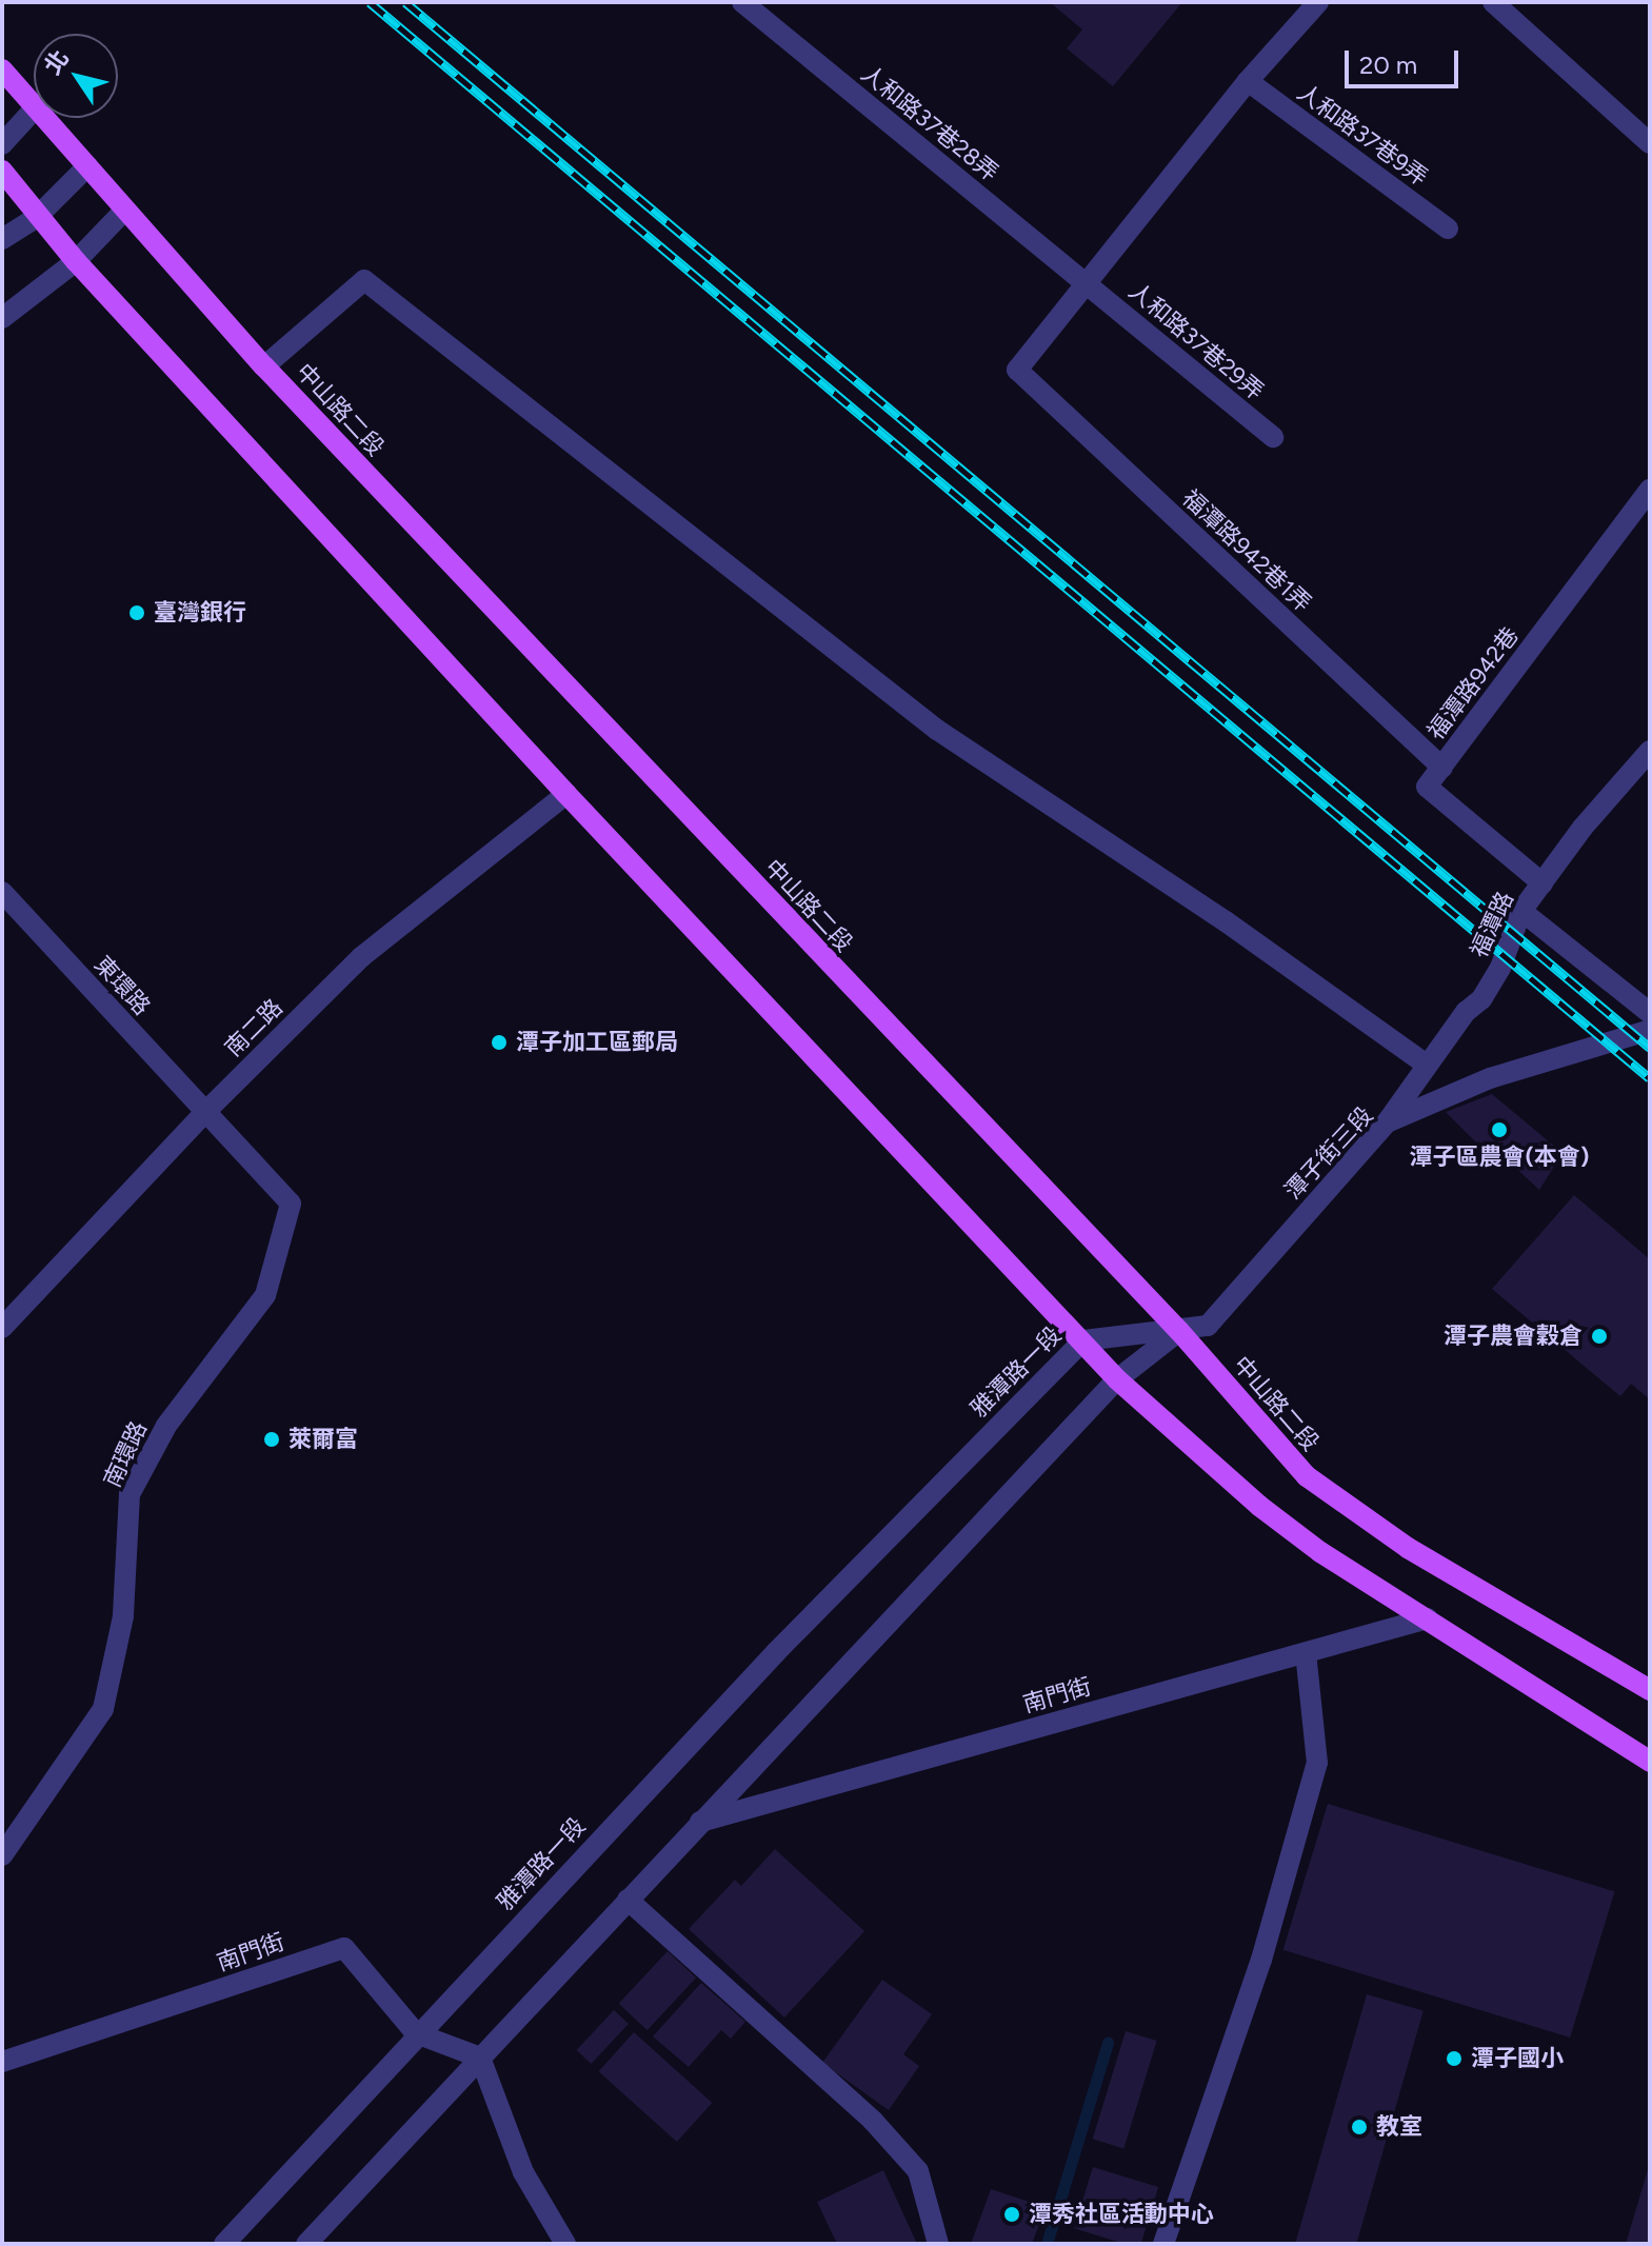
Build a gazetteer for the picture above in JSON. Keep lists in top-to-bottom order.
{
  "streets": {
    "main road": ["中山路二段"],
    "street": [
      "人和路37巷28弄",
      "人和路37巷9弄",
      "人和路37巷29弄",
      "福潭路942巷1弄",
      "福潭路942巷",
      "福潭路",
      "東環路",
      "南二路",
      "潭子街三段",
      "雅潭路一段",
      "南環路",
      "南門街"
    ]
  },
  "crossings": [
    ["人和路37巷28弄", "人和路37巷29弄"],
    ["人和路37巷28弄", "福潭路942巷1弄"],
    ["人和路37巷29弄", "福潭路942巷1弄"],
    ["中山路二段", "潭子街三段"],
    ["中山路二段", "雅潭路一段"],
    ["福潭路942巷1弄", "福潭路942巷"],
    ["福潭路942巷", "福潭路"],
    ["福潭路", "潭子街三段"],
    ["東環路", "南二路"],
    ["東環路", "南環路"],
    ["南二路", "南環路"],
    ["潭子街三段", "雅潭路一段"],
    ["雅潭路一段", "南門街"]
  ],
  "places": [
    "臺灣銀行",
    "潭子加工區郵局",
    "潭子區農會(本會)",
    "潭子農會穀倉",
    "萊爾富",
    "潭子國小",
    "教室",
    "潭秀社區活動中心"
  ],
  "scale_bar": "20 m",
  "north": "top left"
}
